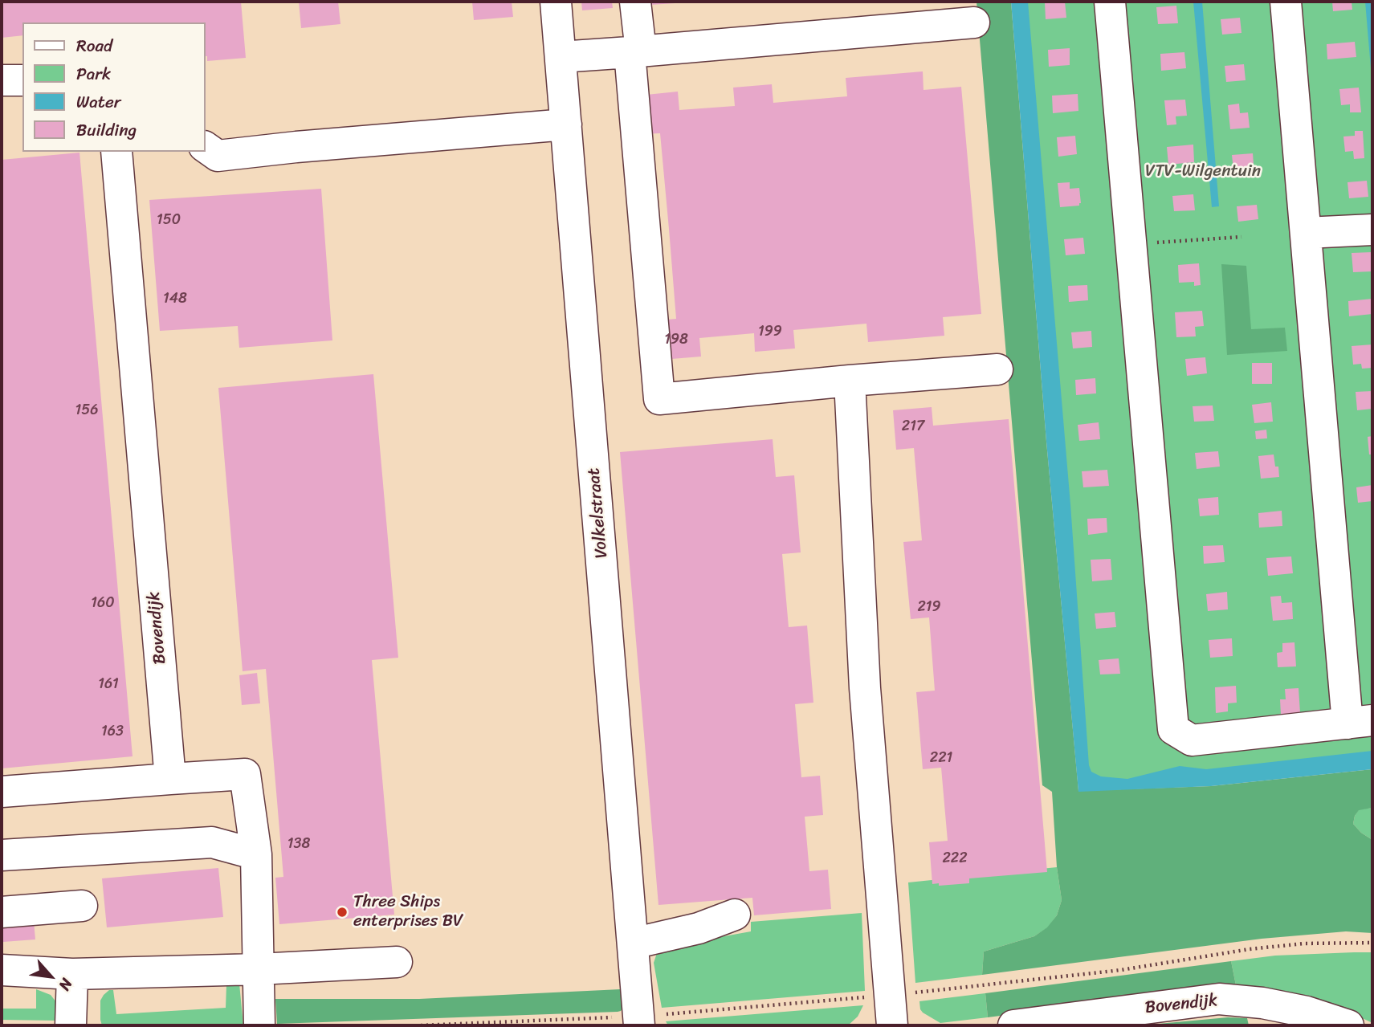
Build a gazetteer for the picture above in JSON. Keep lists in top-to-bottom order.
{
  "streets": {
    "street": ["Volkelstraat", "Bovendijk"]
  },
  "parks": ["VTV-Wilgentuin"],
  "places": ["Three Ships enterprises BV"],
  "house_numbers": [
    "150",
    "148",
    "199",
    "198",
    "156",
    "217",
    "160",
    "219",
    "161",
    "163",
    "221",
    "138",
    "222"
  ],
  "legend": [
    "Road",
    "Park",
    "Water",
    "Building"
  ],
  "north": "bottom right"
}
